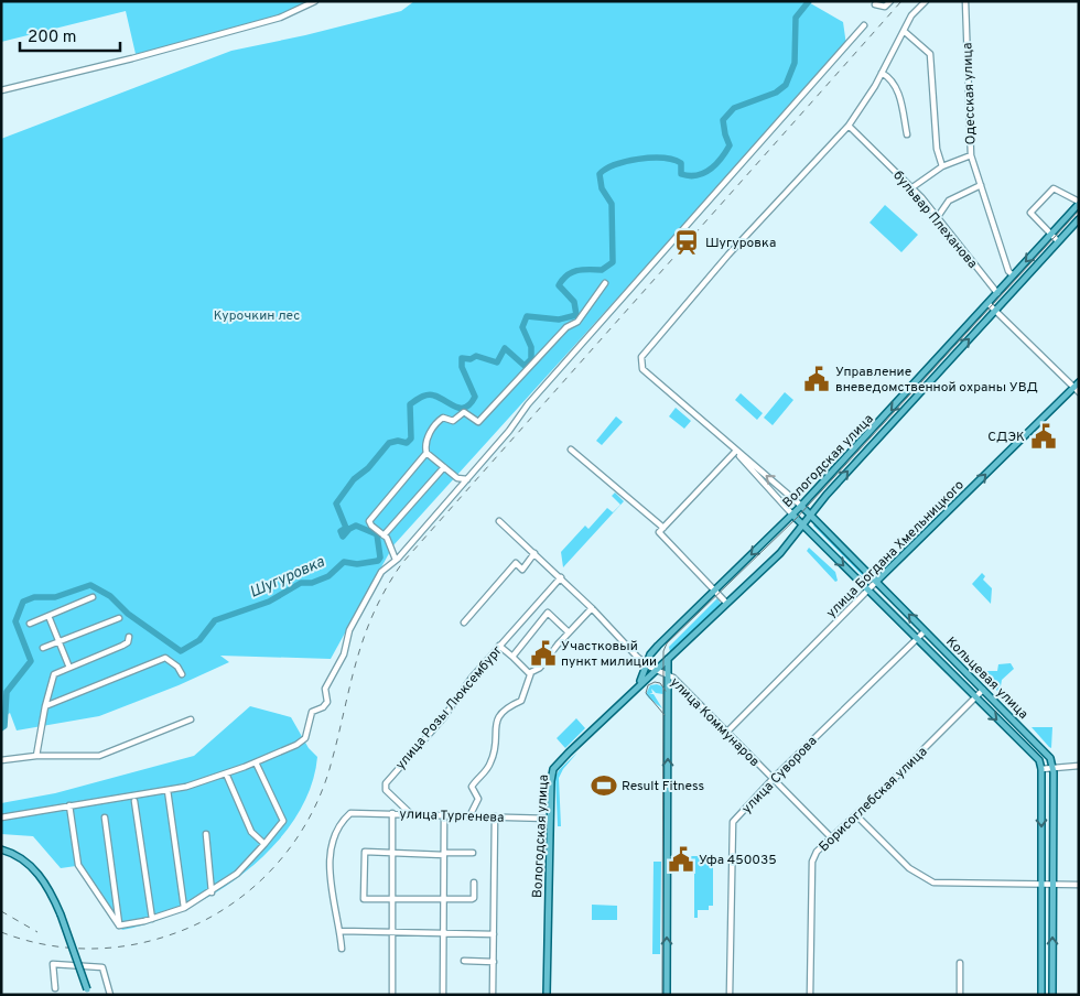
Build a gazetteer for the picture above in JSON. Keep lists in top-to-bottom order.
{
  "streets": {
    "main road": ["Вологодская улица", "улица Богдана Хмельницкого", "Кольцевая улица"],
    "street": [
      "Одесская улица",
      "бульвар Плеханова",
      "улица Розы Люксембург",
      "улица Коммунаров",
      "улица Суворова",
      "Борисоглебская улица",
      "улица Тургенева"
    ]
  },
  "crossings": [
    ["Одесская улица", "Вологодская улица"],
    ["бульвар Плеханова", "Вологодская улица"],
    ["бульвар Плеханова", "Кольцевая улица"],
    ["Вологодская улица", "Кольцевая улица"],
    ["Вологодская улица", "улица Коммунаров"],
    ["Вологодская улица", "улица Тургенева"],
    ["улица Богдана Хмельницкого", "Кольцевая улица"],
    ["улица Богдана Хмельницкого", "улица Коммунаров"],
    ["Кольцевая улица", "улица Суворова"],
    ["Кольцевая улица", "Борисоглебская улица"],
    ["улица Розы Люксембург", "улица Коммунаров"],
    ["улица Розы Люксембург", "улица Тургенева"],
    ["улица Коммунаров", "улица Суворова"],
    ["улица Коммунаров", "Борисоглебская улица"]
  ],
  "one_way": ["улица Богдана Хмельницкого"],
  "water": ["Шугуровка"],
  "parks": ["Курочкин лес"],
  "places": {
    "station": ["Шугуровка"],
    "public building": [
      "Управление вневедомственной охраны УВД",
      "СДЭК",
      "Участковый пункт милиции",
      "Уфа 450035"
    ],
    "sports": ["Result Fitness"]
  },
  "scale_bar": "200 m"
}
